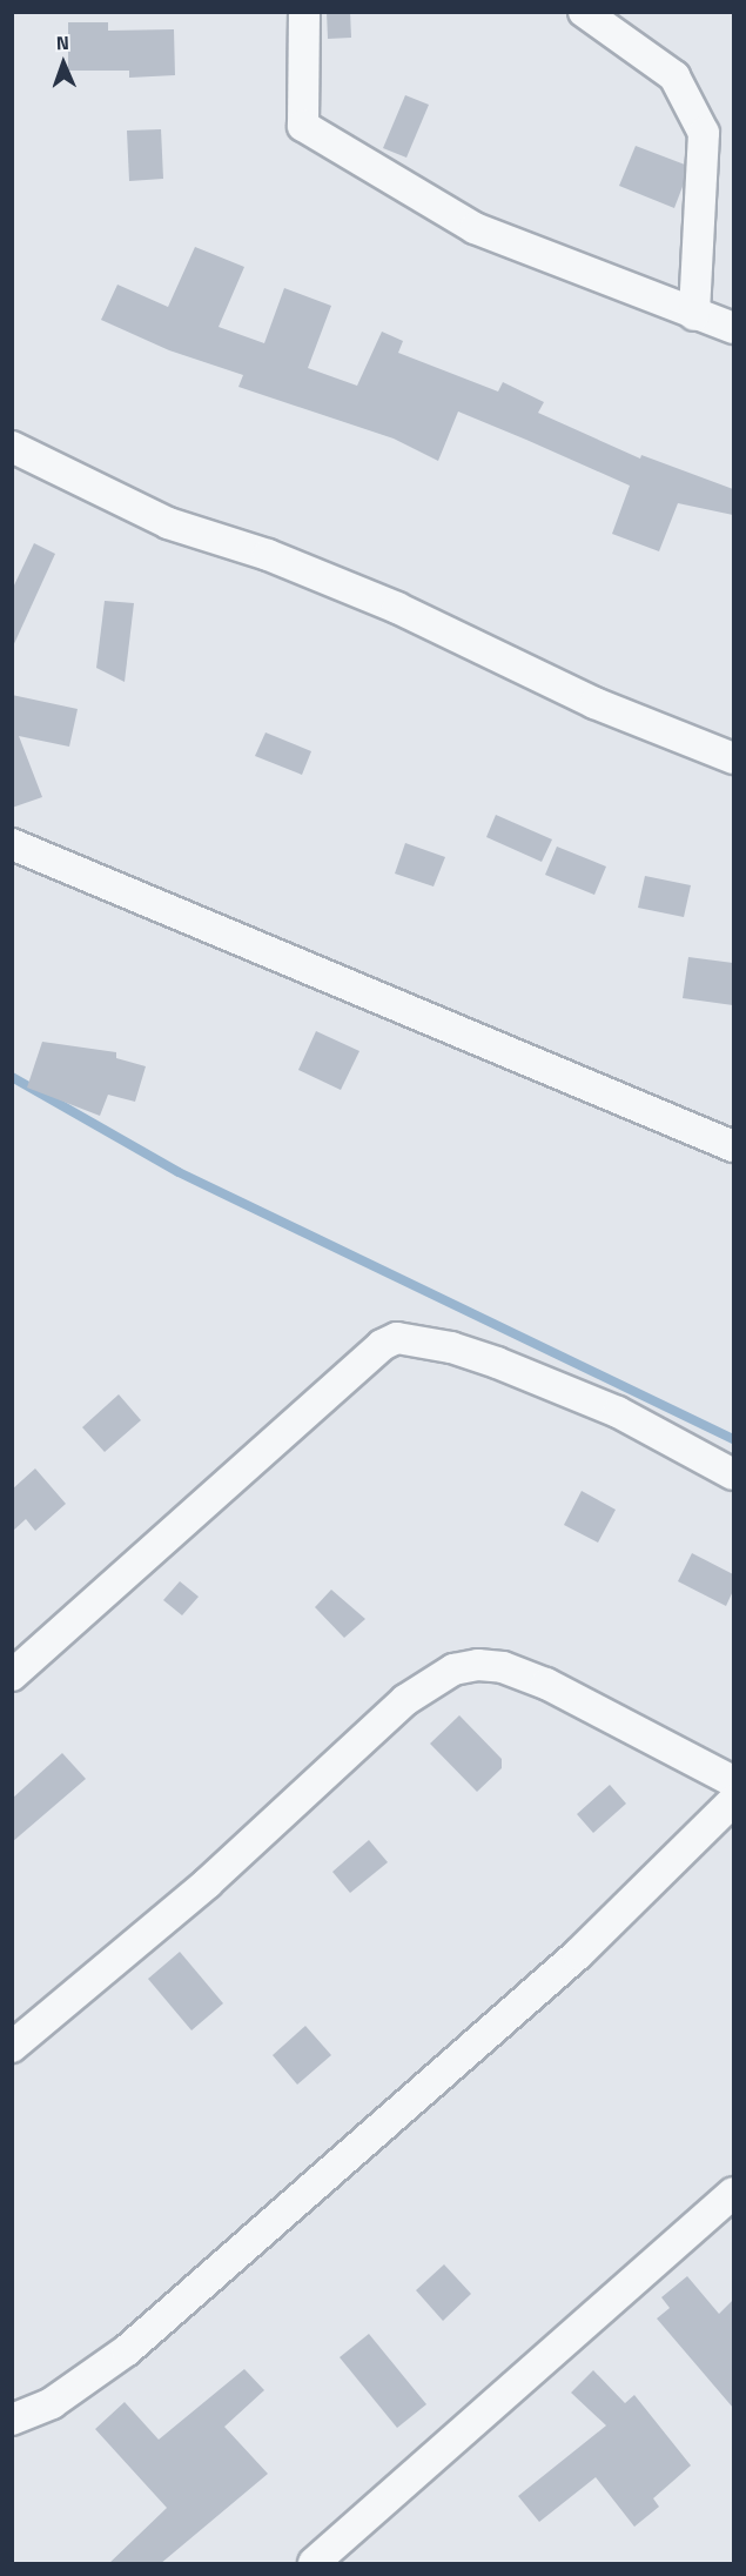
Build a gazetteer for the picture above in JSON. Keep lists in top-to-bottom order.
{
  "north": "top"
}
